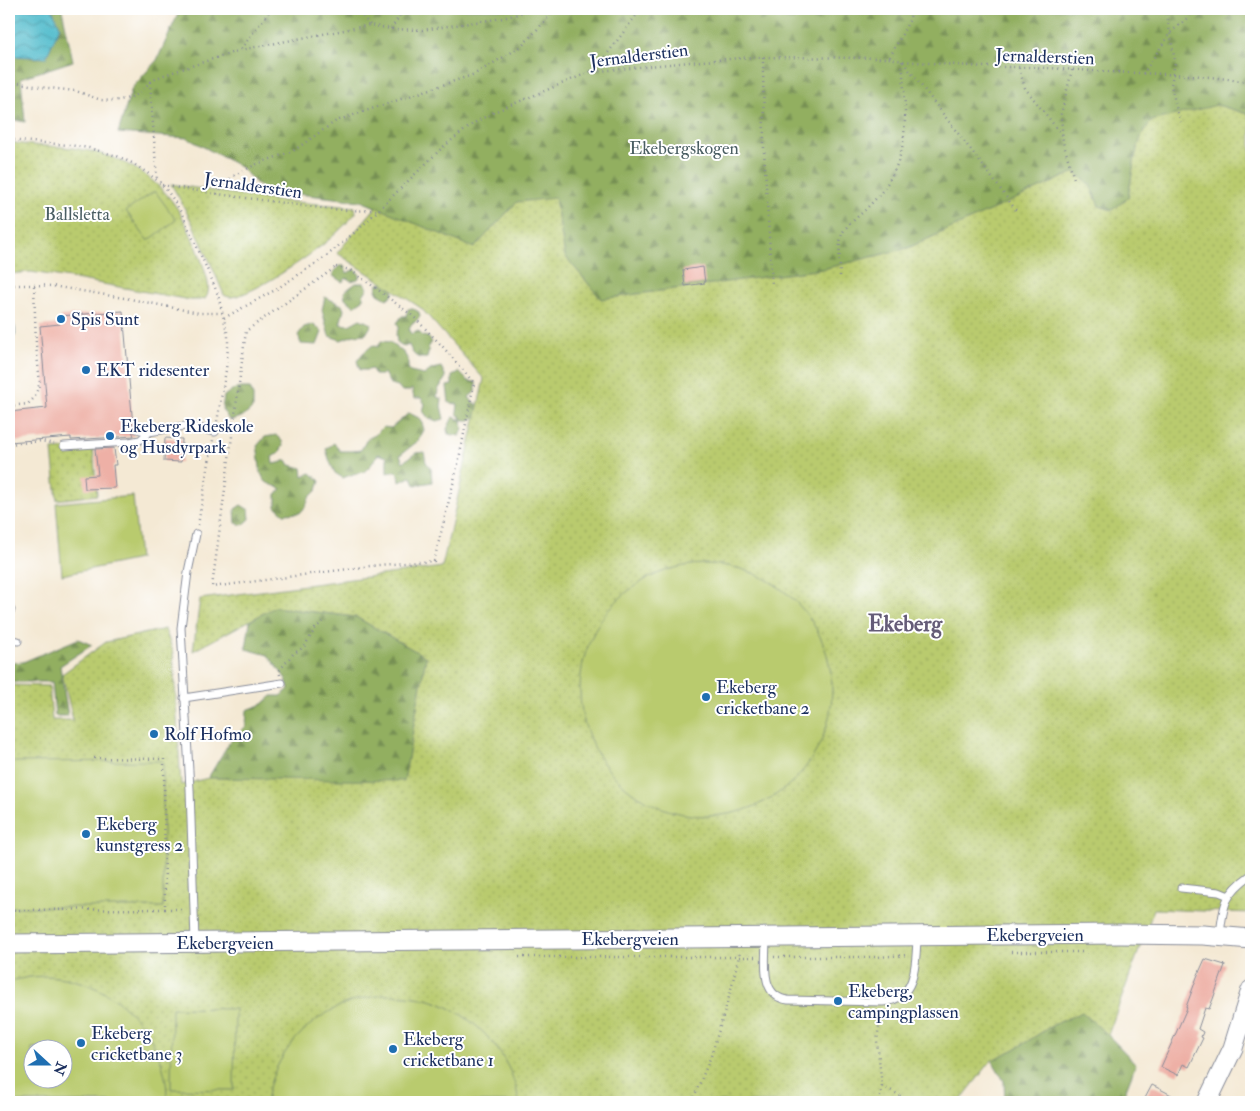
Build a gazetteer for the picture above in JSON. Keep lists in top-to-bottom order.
{
  "streets": {
    "street": ["Ekebergveien"],
    "path": ["Jernalderstien"]
  },
  "districts": ["Ekeberg"],
  "parks": ["Ekebergskogen", "Ballsletta"],
  "places": [
    "Spis Sunt",
    "EKT ridesenter",
    "Ekeberg Rideskole og Husdyrpark",
    "Ekeberg cricketbane 2",
    "Rolf Hofmo",
    "Ekeberg kunstgress 2",
    "Ekeberg, campingplassen",
    "Ekeberg cricketbane 3",
    "Ekeberg cricketbane 1"
  ],
  "north": "right"
}
